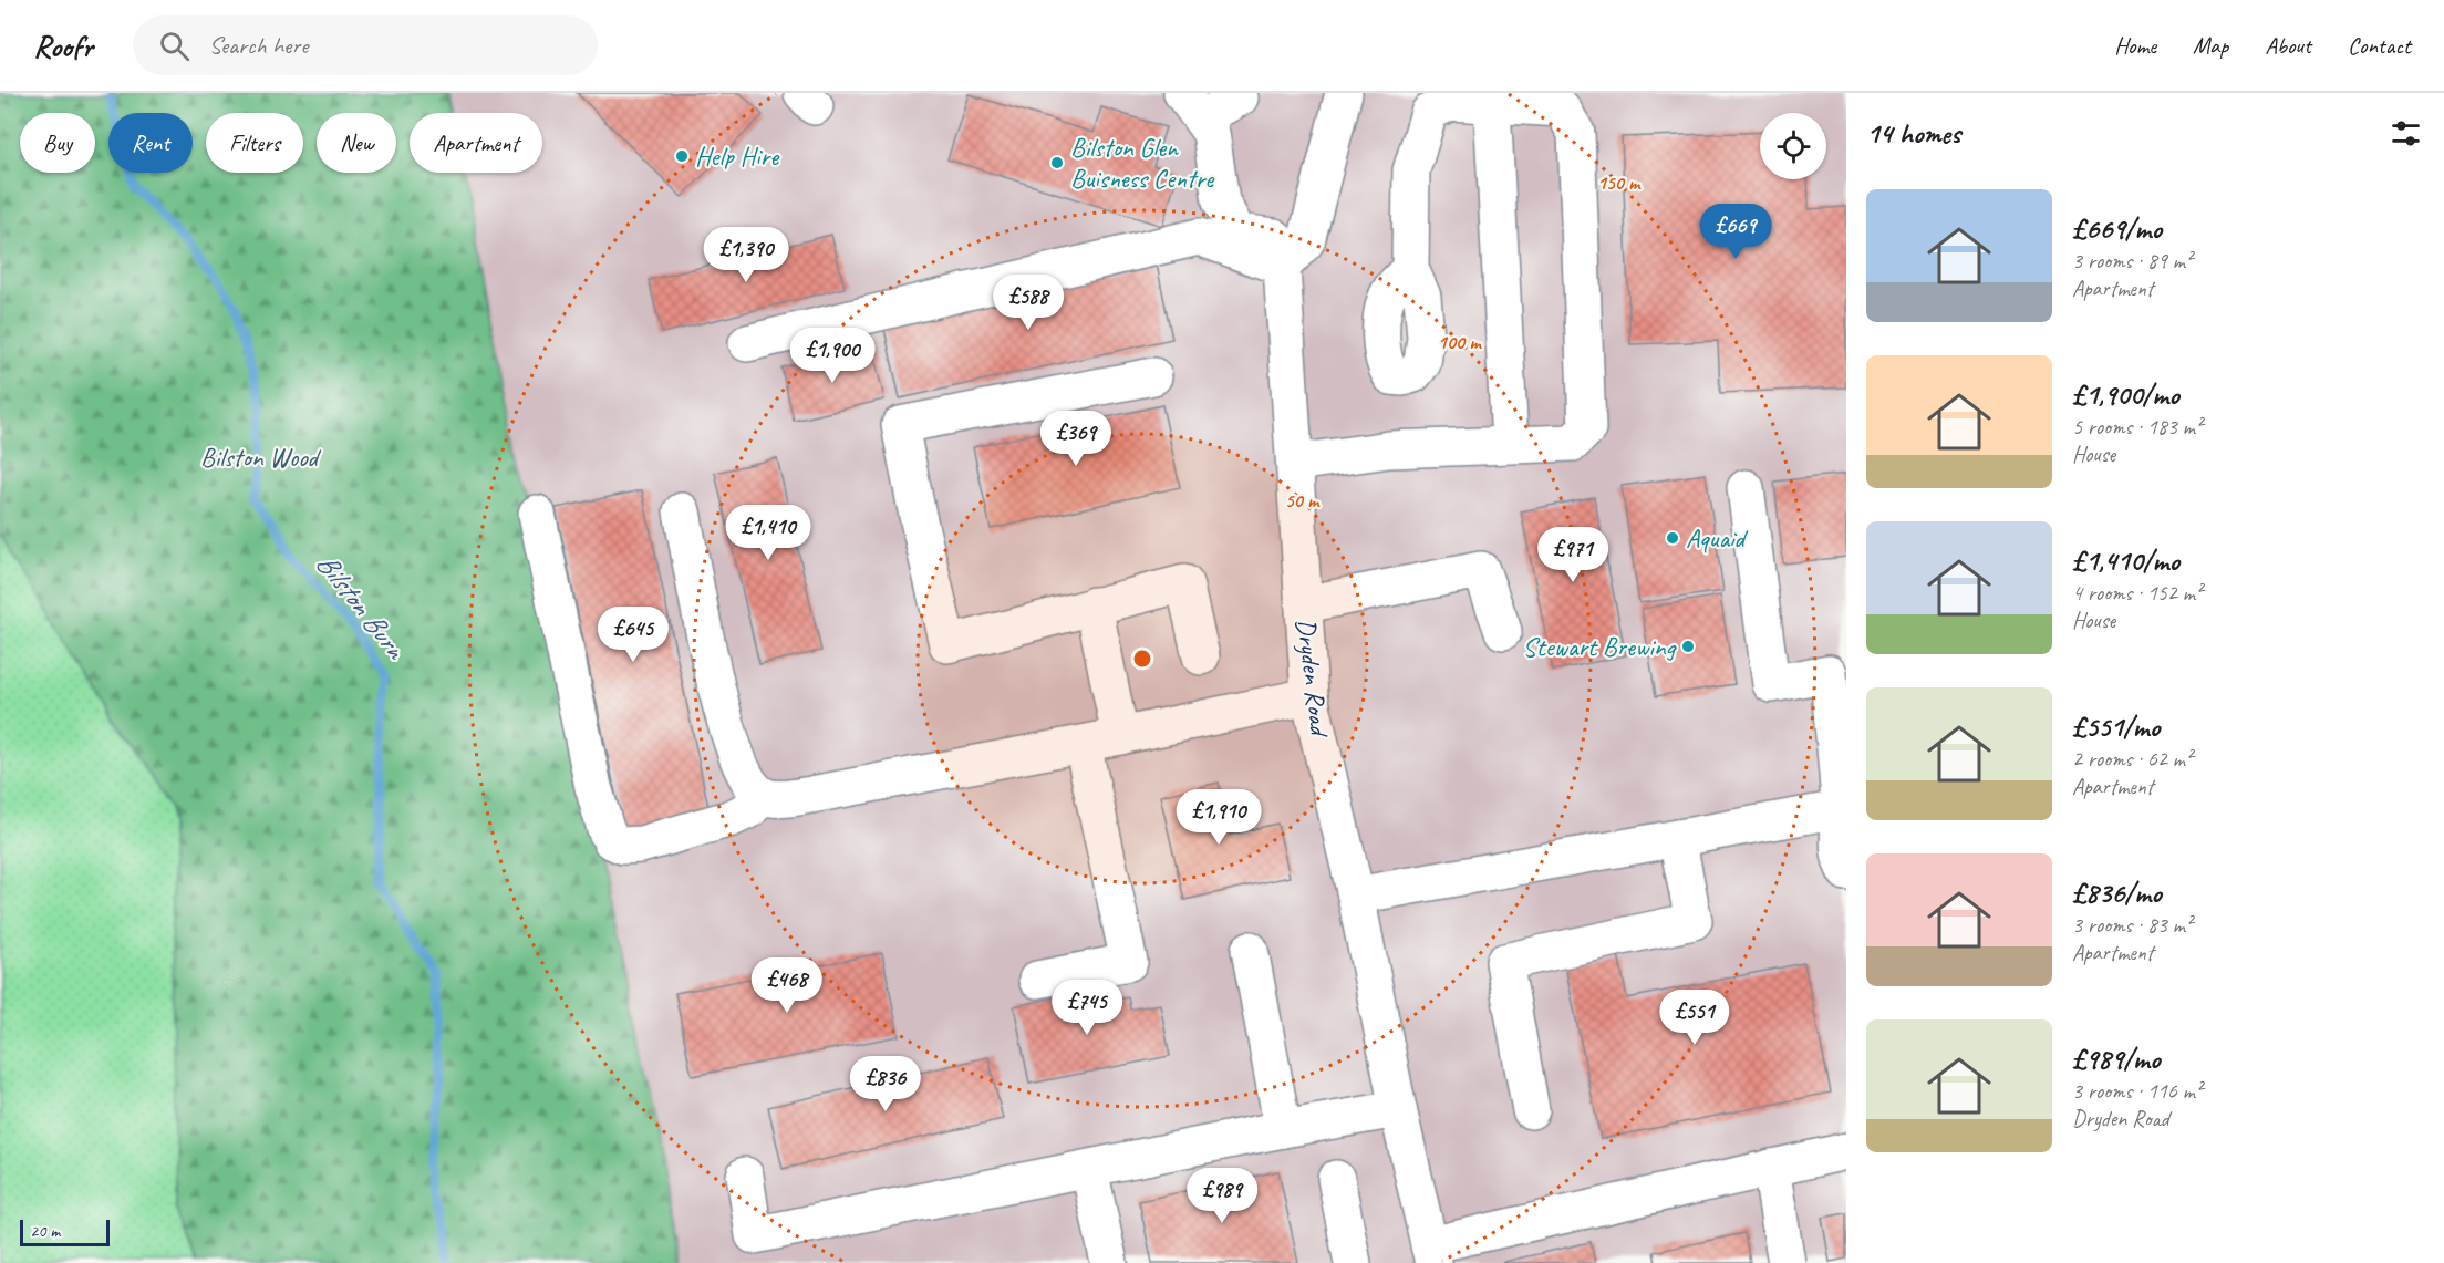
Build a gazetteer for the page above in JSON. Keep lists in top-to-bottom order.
{
  "streets": {
    "street": ["Dryden Road"]
  },
  "water": ["Bilston Burn"],
  "parks": ["Bilston Wood"],
  "places": [
    "Help Hire",
    "Bilston Glen Buisness Centre",
    "Aquaid",
    "Stewart Brewing"
  ],
  "scale_bar": "20 m",
  "page": {
    "header": "Roofr",
    "search": "Search here",
    "nav": [
      "Home",
      "Map",
      "About",
      "Contact"
    ],
    "heading": "14 homes",
    "chip": [
      "Buy",
      "Rent",
      "Filters",
      "New",
      "Apartment"
    ],
    "list": [
      {
        "name": "£669/mo",
        "note": "3 rooms · 89 m² · Apartment"
      },
      {
        "name": "£1,900/mo",
        "note": "5 rooms · 183 m² · House"
      },
      {
        "name": "£1,410/mo",
        "note": "4 rooms · 152 m² · House"
      },
      {
        "name": "£551/mo",
        "note": "2 rooms · 62 m² · Apartment"
      },
      {
        "name": "£836/mo",
        "note": "3 rooms · 83 m² · Apartment"
      },
      {
        "name": "£989/mo",
        "note": "3 rooms · 116 m² · Dryden Road"
      }
    ],
    "price": [
      "£669",
      "£1,390",
      "£588",
      "£1,900",
      "£369",
      "£1,410",
      "£971",
      "£645",
      "£1,910",
      "£468",
      "£745",
      "£551",
      "£836",
      "£989"
    ],
    "scale": "20 m"
  },
  "rings": ["150 m", "100 m", "50 m"]
}
